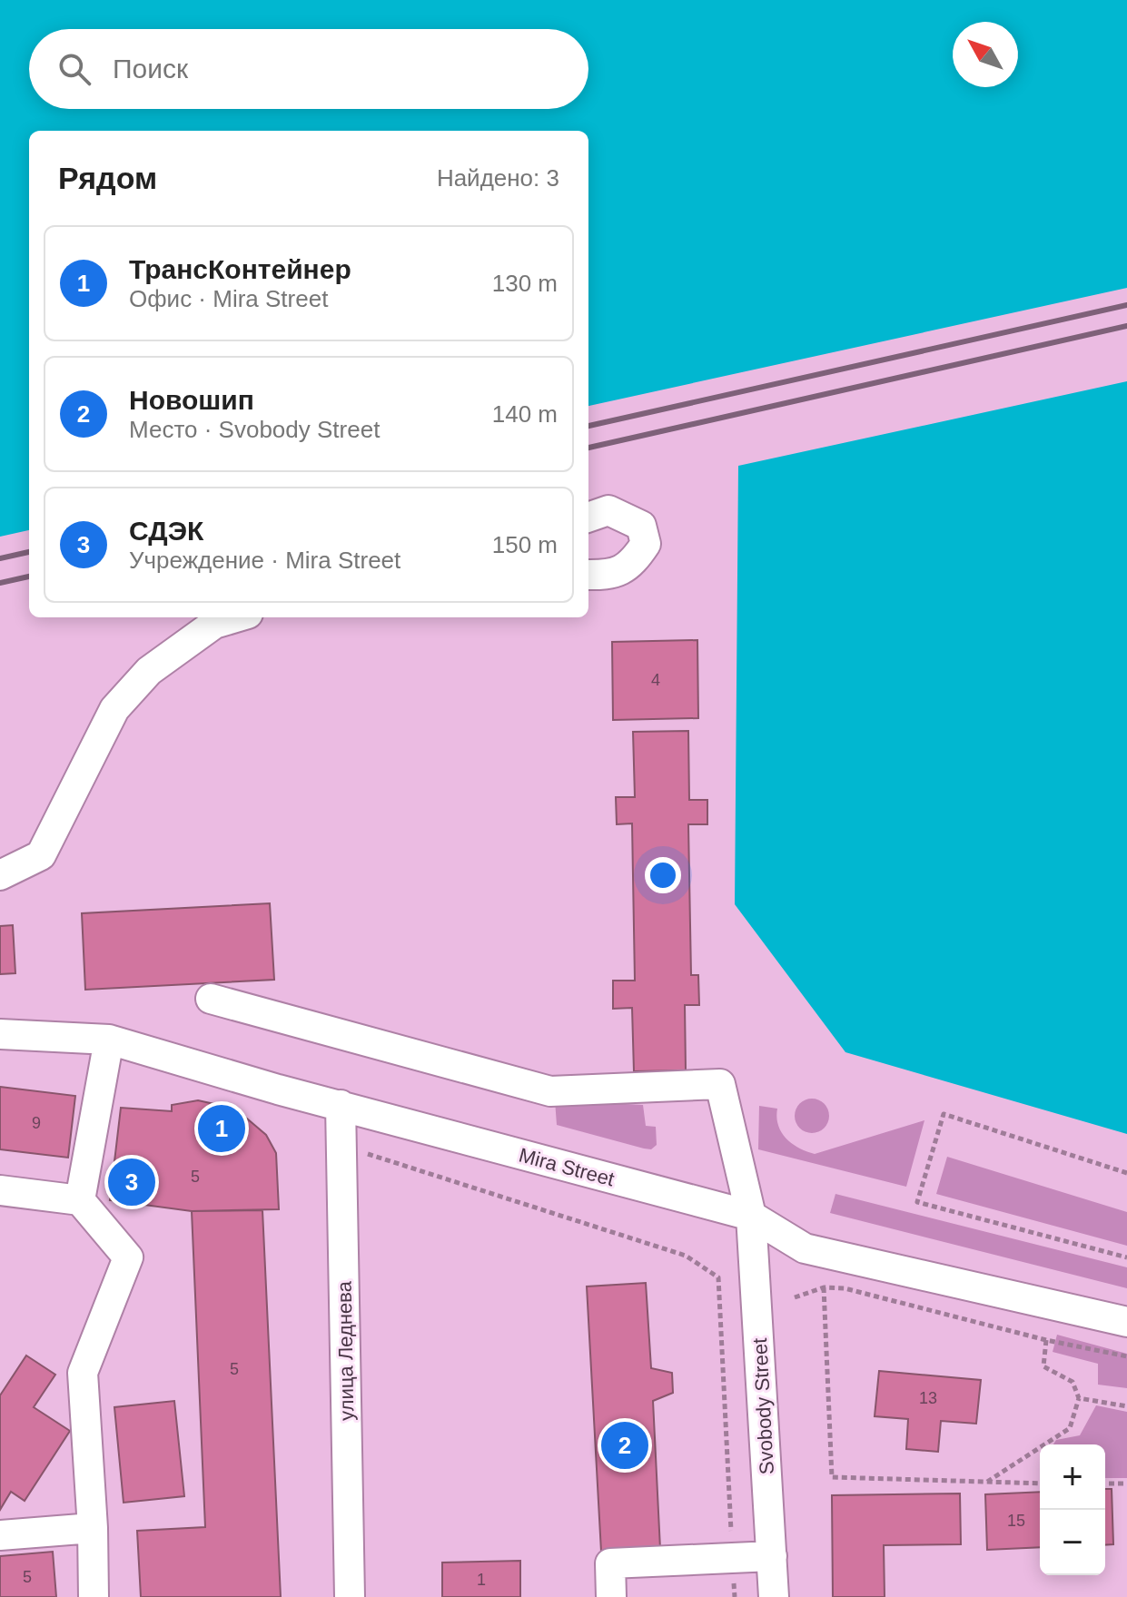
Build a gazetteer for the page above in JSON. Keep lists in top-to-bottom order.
{
  "streets": {
    "street": ["Mira Street", "улица Леднева", "Svobody Street"]
  },
  "crossings": [
    ["Mira Street", "улица Леднева"],
    ["Mira Street", "Svobody Street"]
  ],
  "house_numbers": [
    "4",
    "9",
    "5",
    "5",
    "13",
    "15",
    "5",
    "1"
  ],
  "north": "top left",
  "page": {
    "search": "Поиск",
    "heading": ["Рядом", "Найдено: 3"],
    "list": [
      {
        "mark": "1",
        "name": "ТрансКонтейнер",
        "note": "Офис · Mira Street",
        "value": "130 m"
      },
      {
        "mark": "2",
        "name": "Новошип",
        "note": "Место · Svobody Street",
        "value": "140 m"
      },
      {
        "mark": "3",
        "name": "СДЭК",
        "note": "Учреждение · Mira Street",
        "value": "150 m"
      }
    ],
    "pins": ["1", "3", "2"],
    "map_buttons": ["+", "−"]
  }
}
